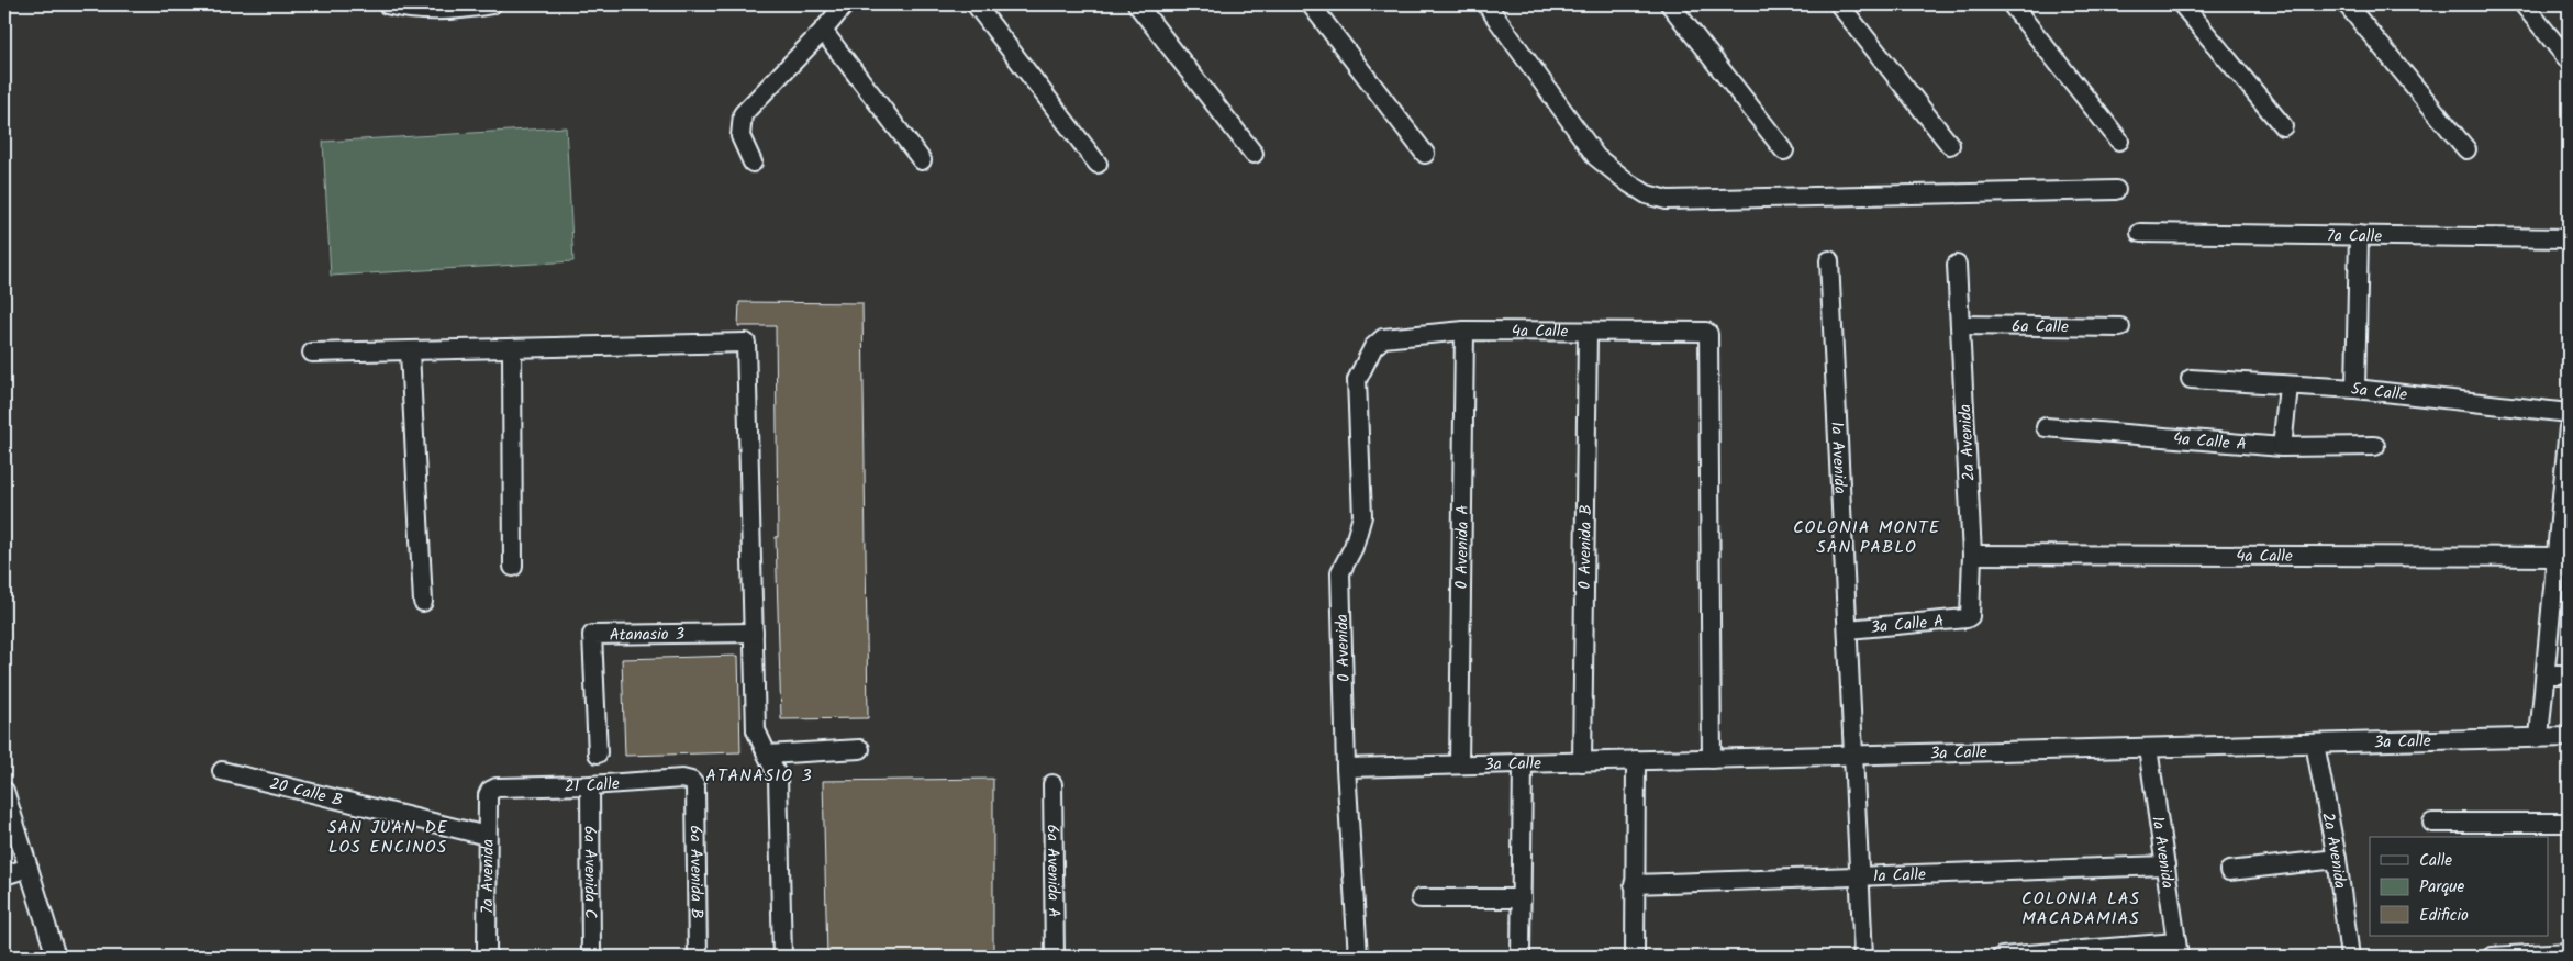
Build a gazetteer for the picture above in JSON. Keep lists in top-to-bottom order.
{
  "streets": {
    "street": [
      "7a Calle",
      "6a Calle",
      "4a Calle",
      "5a Calle",
      "4a Calle A",
      "2a Avenida",
      "1a Avenida",
      "0 Avenida B",
      "0 Avenida A",
      "3a Calle A",
      "Atanasio 3",
      "0 Avenida",
      "3a Calle",
      "21 Calle",
      "20 Calle B",
      "6a Avenida C",
      "6a Avenida A",
      "6a Avenida B",
      "1a Calle",
      "7a Avenida"
    ]
  },
  "crossings": [
    ["6a Calle", "2a Avenida"],
    ["4a Calle", "2a Avenida"],
    ["4a Calle", "0 Avenida B"],
    ["4a Calle", "0 Avenida A"],
    ["4a Calle", "0 Avenida"],
    ["4a Calle", "3a Calle"],
    ["2a Avenida", "3a Calle A"],
    ["2a Avenida", "3a Calle"],
    ["1a Avenida", "3a Calle A"],
    ["1a Avenida", "3a Calle"],
    ["1a Avenida", "1a Calle"],
    ["0 Avenida B", "3a Calle"],
    ["0 Avenida A", "3a Calle"],
    ["0 Avenida", "3a Calle"],
    ["21 Calle", "6a Avenida C"],
    ["21 Calle", "6a Avenida B"],
    ["21 Calle", "7a Avenida"],
    ["20 Calle B", "7a Avenida"]
  ],
  "districts": [
    "COLONIA MONTE SAN PABLO",
    "ATANASIO 3",
    "SAN JUAN DE LOS ENCINOS",
    "COLONIA LAS MACADAMIAS"
  ],
  "legend": ["Calle", "Parque", "Edificio"]
}
